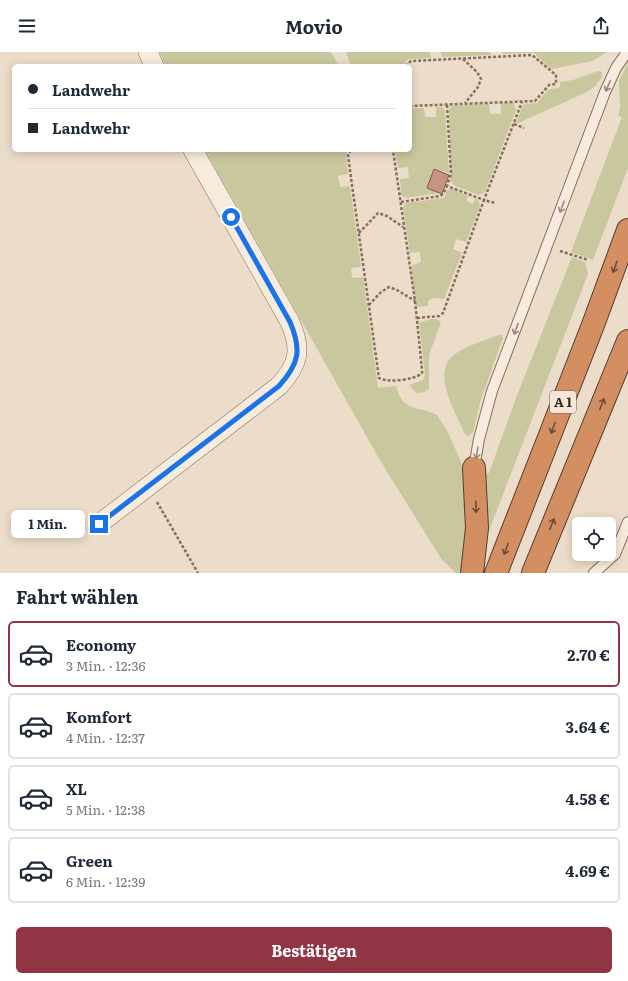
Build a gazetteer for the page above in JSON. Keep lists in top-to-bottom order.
{
  "streets": {
    "highway": ["A 1"]
  },
  "page": {
    "header": "Movio",
    "banner": ["Landwehr", "Landwehr"],
    "bubble": "1 Min.",
    "heading": "Fahrt wählen",
    "list": [
      {
        "name": "Economy",
        "note": "3 Min. · 12:36",
        "value": "2.70 €"
      },
      {
        "name": "Komfort",
        "note": "4 Min. · 12:37",
        "value": "3.64 €"
      },
      {
        "name": "XL",
        "note": "5 Min. · 12:38",
        "value": "4.58 €"
      },
      {
        "name": "Green",
        "note": "6 Min. · 12:39",
        "value": "4.69 €"
      }
    ],
    "buttons": "Bestätigen"
  }
}
